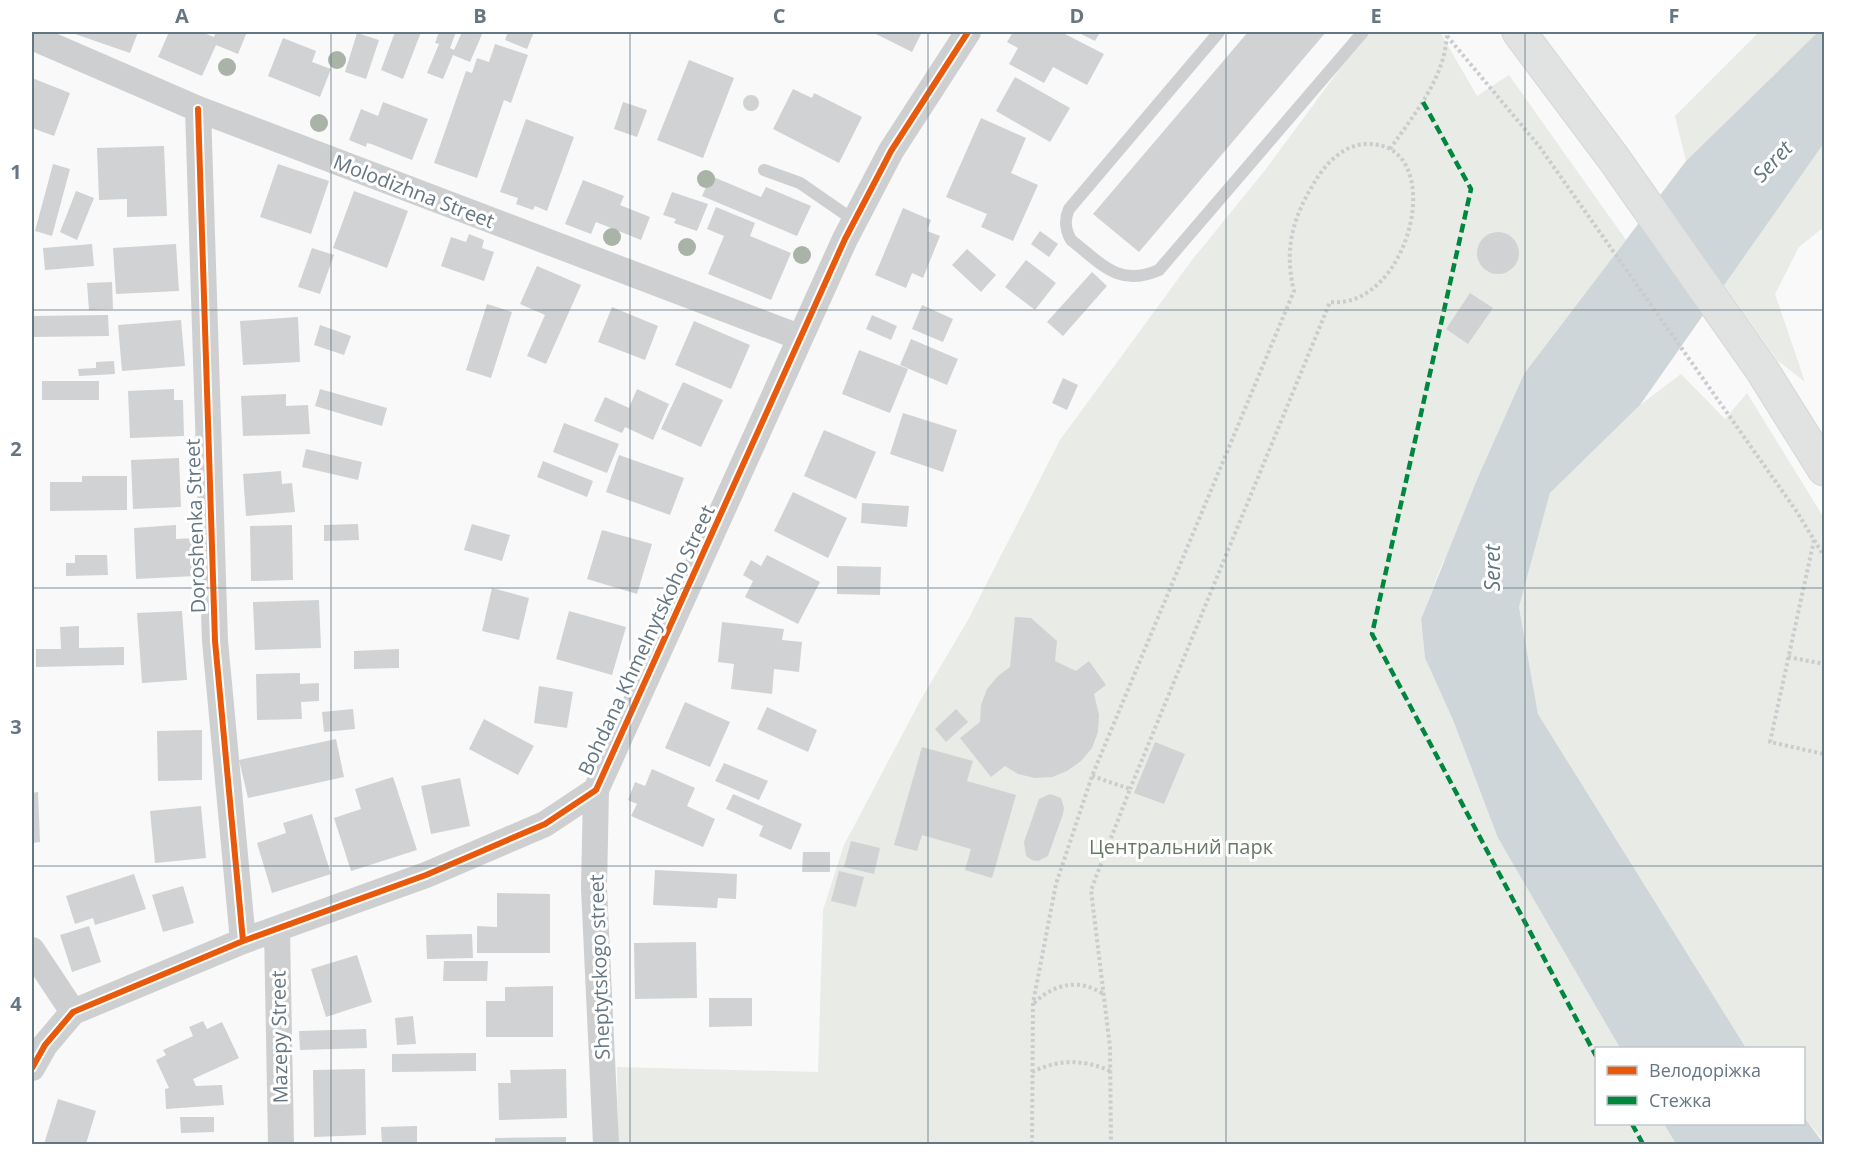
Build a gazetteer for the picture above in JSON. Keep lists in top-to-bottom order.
{
  "streets": {
    "street": [
      "Molodizhna Street",
      "Doroshenka Street",
      "Bohdana Khmelnytskoho Street",
      "Sheptytskogo street",
      "Mazepy Street"
    ]
  },
  "crossings": [
    ["Molodizhna Street", "Doroshenka Street"],
    ["Molodizhna Street", "Bohdana Khmelnytskoho Street"],
    ["Doroshenka Street", "Bohdana Khmelnytskoho Street"],
    ["Bohdana Khmelnytskoho Street", "Sheptytskogo street"],
    ["Bohdana Khmelnytskoho Street", "Mazepy Street"]
  ],
  "water": ["Seret"],
  "parks": ["Центральний парк"],
  "legend": ["Велодоріжка", "Стежка"],
  "grid": {
    "columns": [
      "A",
      "B",
      "C",
      "D",
      "E",
      "F"
    ],
    "rows": [
      "1",
      "2",
      "3",
      "4"
    ]
  }
}
